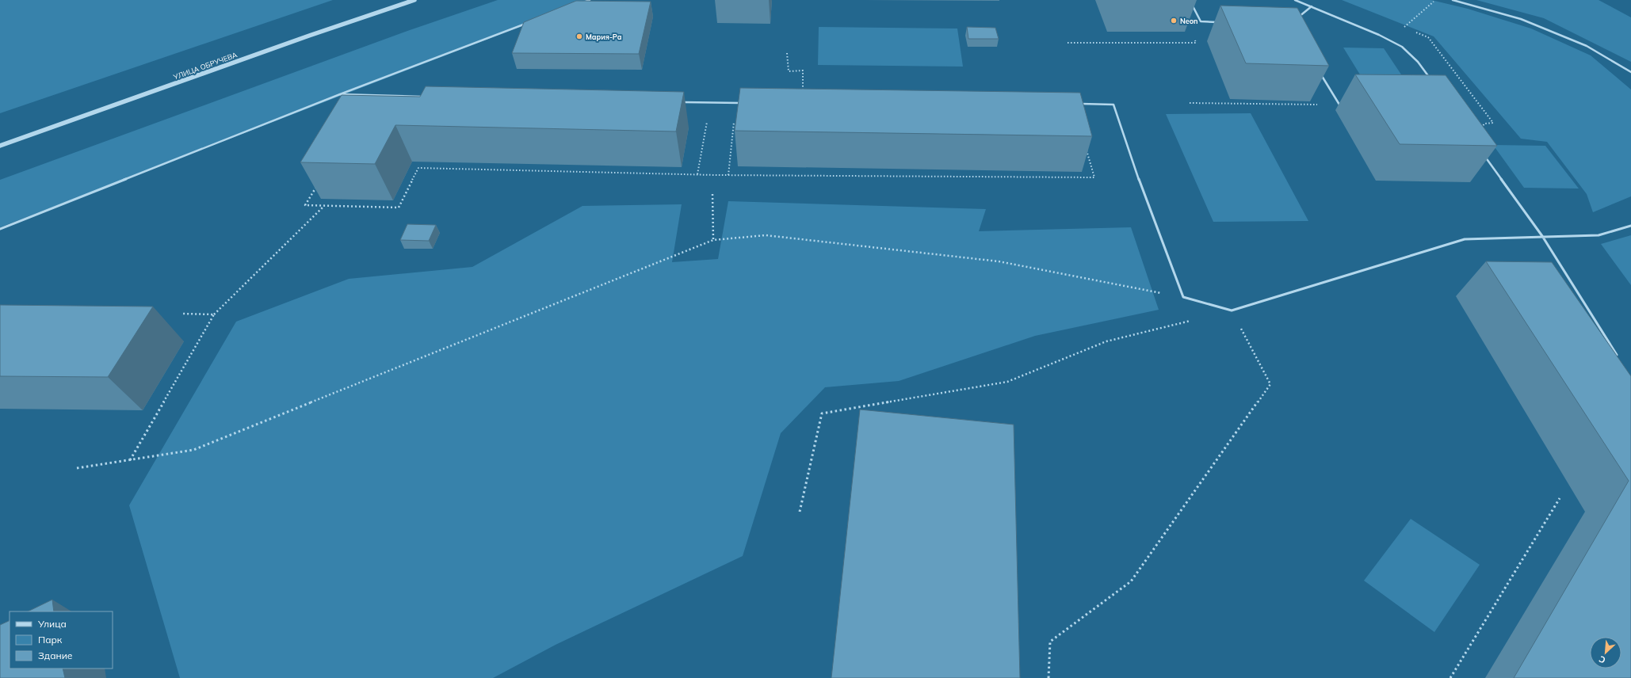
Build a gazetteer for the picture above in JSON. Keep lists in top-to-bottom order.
{
  "streets": {
    "street": ["УЛИЦА ОБРУЧЕВА"]
  },
  "places": ["Neon", "Мария-Ра"],
  "legend": ["Улица", "Парк", "Здание"],
  "north": "bottom left"
}
